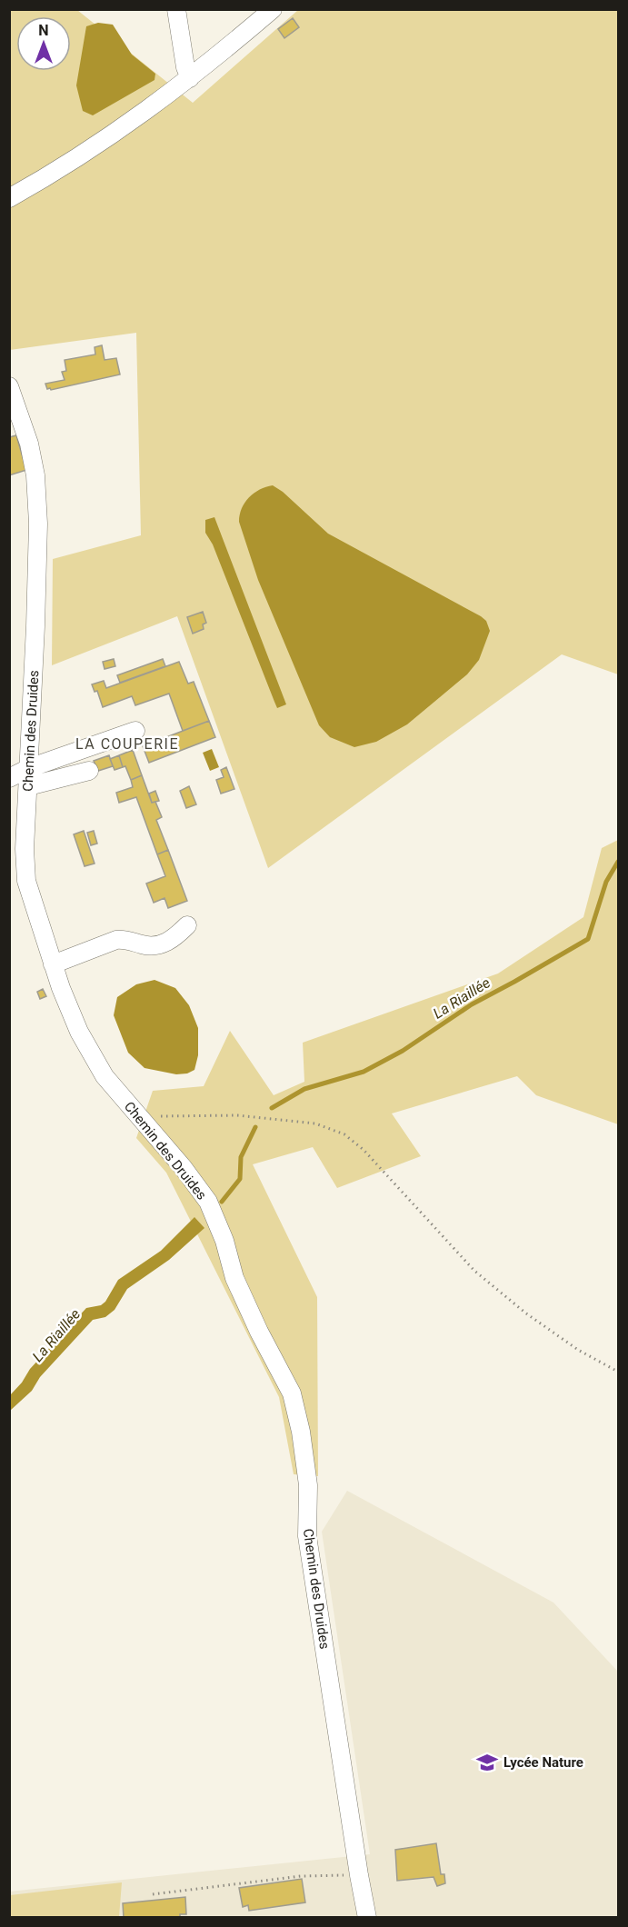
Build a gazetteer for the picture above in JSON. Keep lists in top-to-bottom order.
{
  "streets": {
    "street": ["Chemin des Druides"]
  },
  "districts": ["LA COUPERIE"],
  "water": ["La Riaillée"],
  "places": {
    "school or university": ["Lycée Nature"]
  },
  "north": "top"
}
